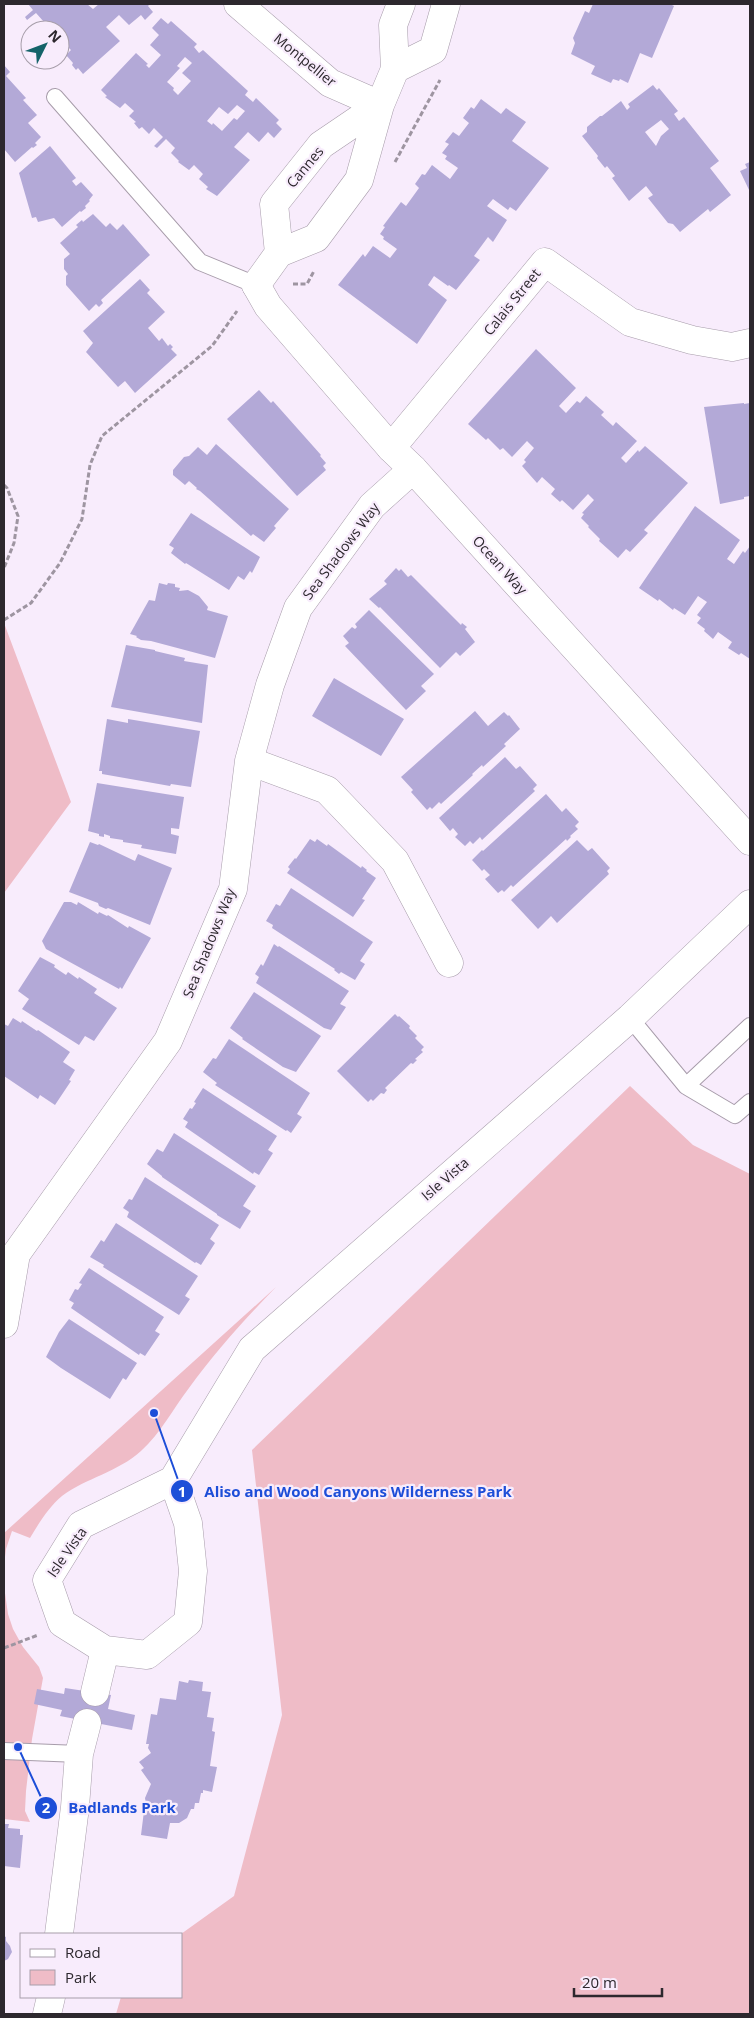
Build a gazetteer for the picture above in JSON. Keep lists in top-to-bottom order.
{
  "streets": {
    "street": [
      "Montpellier",
      "Cannes",
      "Calais Street",
      "Sea Shadows Way",
      "Ocean Way",
      "Isle Vista"
    ]
  },
  "crossings": [
    ["Montpellier", "Cannes"],
    ["Calais Street", "Ocean Way"],
    ["Sea Shadows Way", "Ocean Way"]
  ],
  "places": ["Aliso and Wood Canyons Wilderness Park", "Badlands Park"],
  "legend": ["Road", "Park"],
  "scale_bar": "20 m",
  "north": "top right"
}
